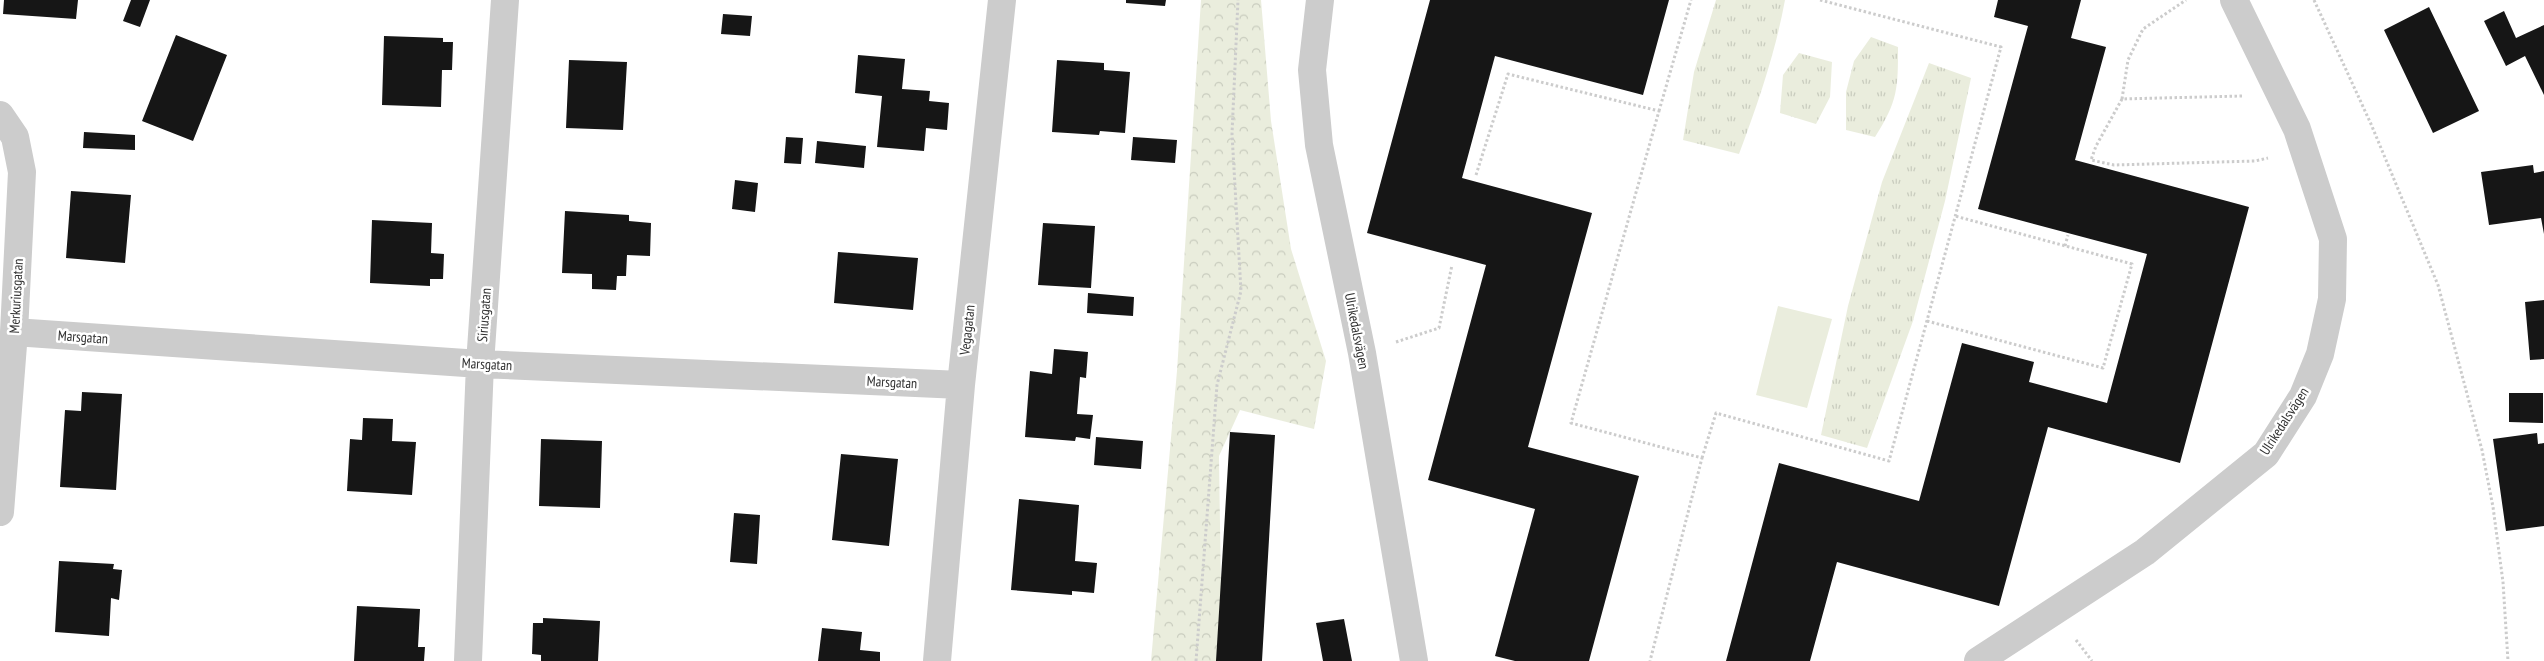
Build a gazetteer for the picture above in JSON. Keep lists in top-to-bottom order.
{
  "streets": {
    "street": [
      "Merkuriusgatan",
      "Siriusgatan",
      "Vegagatan",
      "Ulrikedalsvägen",
      "Marsgatan"
    ]
  },
  "crossings": [
    ["Merkuriusgatan", "Marsgatan"],
    ["Siriusgatan", "Marsgatan"],
    ["Vegagatan", "Marsgatan"]
  ]
}
